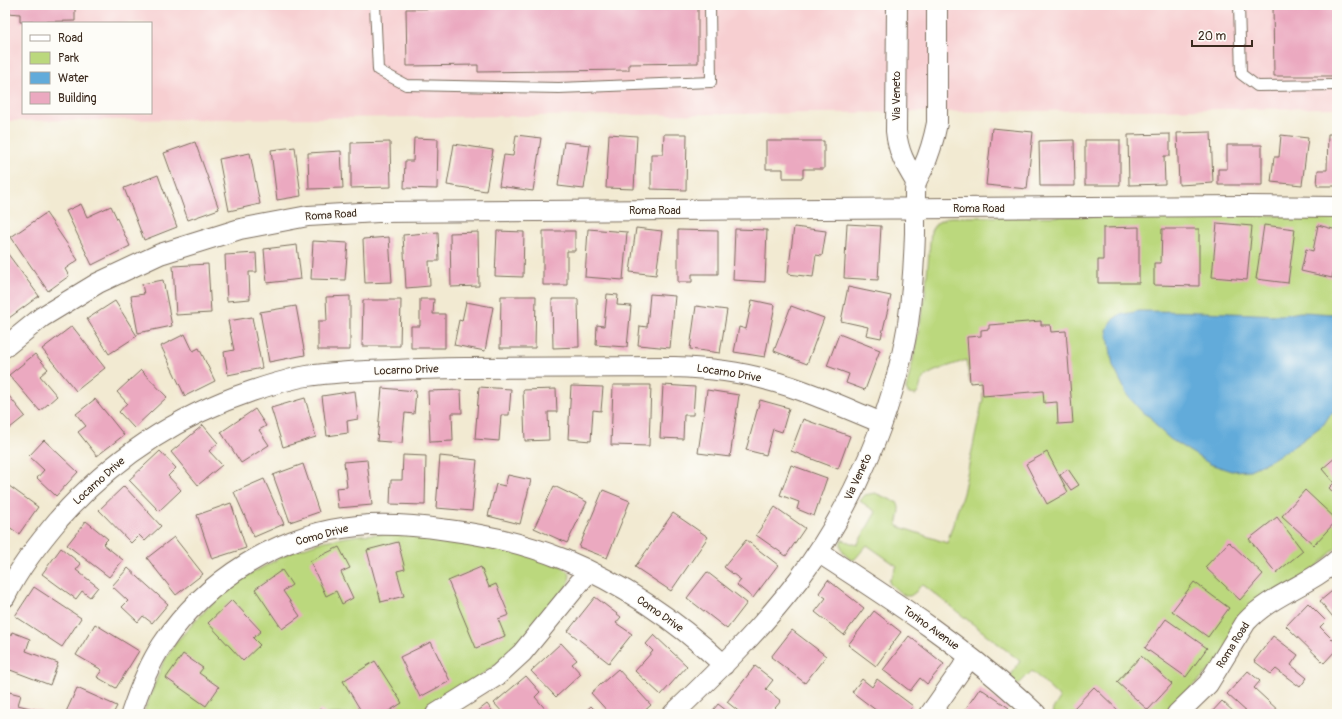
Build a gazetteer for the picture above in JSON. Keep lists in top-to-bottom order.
{
  "streets": {
    "street": [
      "Via Veneto",
      "Roma Road",
      "Locarno Drive",
      "Como Drive",
      "Torino Avenue"
    ]
  },
  "crossings": [
    ["Via Veneto", "Roma Road"],
    ["Via Veneto", "Locarno Drive"],
    ["Via Veneto", "Como Drive"],
    ["Via Veneto", "Torino Avenue"]
  ],
  "legend": [
    "Road",
    "Park",
    "Water",
    "Building"
  ],
  "scale_bar": "20 m"
}
